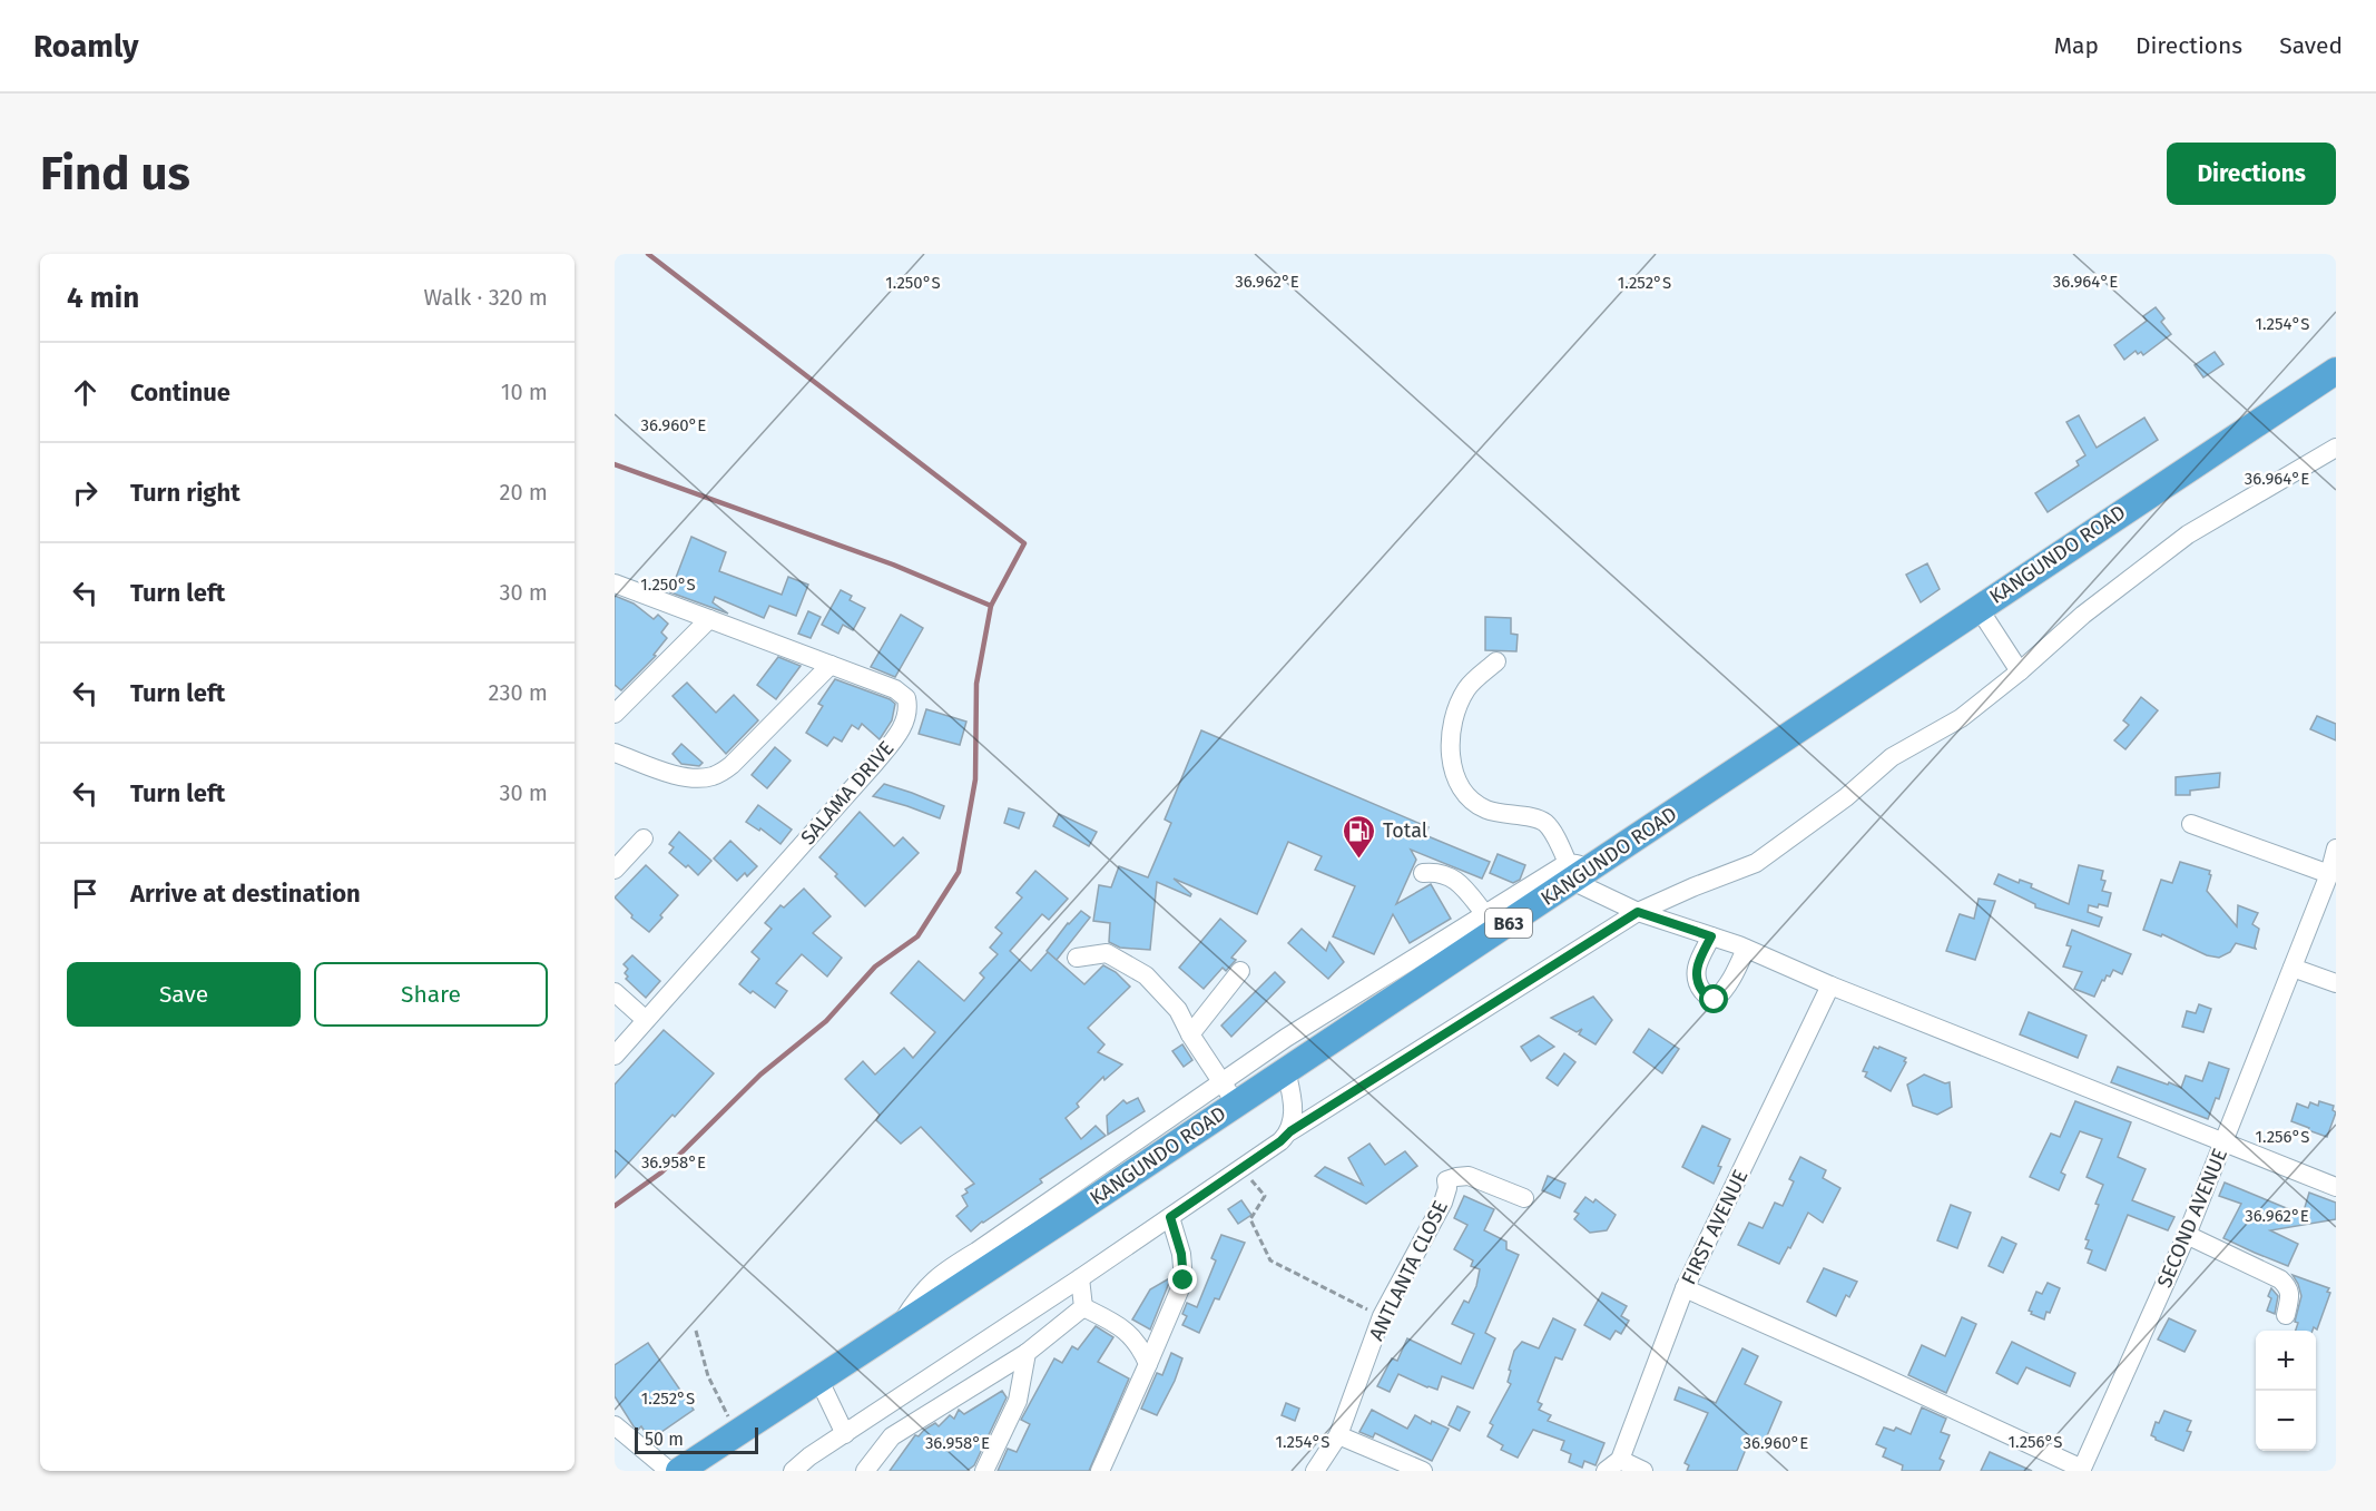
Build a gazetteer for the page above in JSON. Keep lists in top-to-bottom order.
{
  "streets": {
    "highway": ["KANGUNDO ROAD", "B63"],
    "street": [
      "SALAMA DRIVE",
      "SECOND AVENUE",
      "FIRST AVENUE",
      "ANTLANTA CLOSE"
    ]
  },
  "places": {
    "fuel station": ["Total"]
  },
  "scale_bar": "50 m",
  "page": {
    "header": "Roamly",
    "nav": ["Map", "Directions", "Saved"],
    "buttons": [
      "Directions",
      ["Save", "Share"]
    ],
    "title": "Find us",
    "heading": ["4 min", "Walk · 320 m"],
    "list": [
      ["Continue", "10 m"],
      ["Turn right", "20 m"],
      ["Turn left", "30 m"],
      ["Turn left", "230 m"],
      ["Turn left", "30 m"],
      "Arrive at destination"
    ],
    "map_buttons": ["+", "−"],
    "scale": "50 m"
  },
  "coordinates": [
    "36.962°E",
    "36.964°E",
    "1.250°S",
    "1.252°S",
    "1.254°S",
    "36.960°E",
    "1.256°S",
    "36.958°E"
  ]
}
